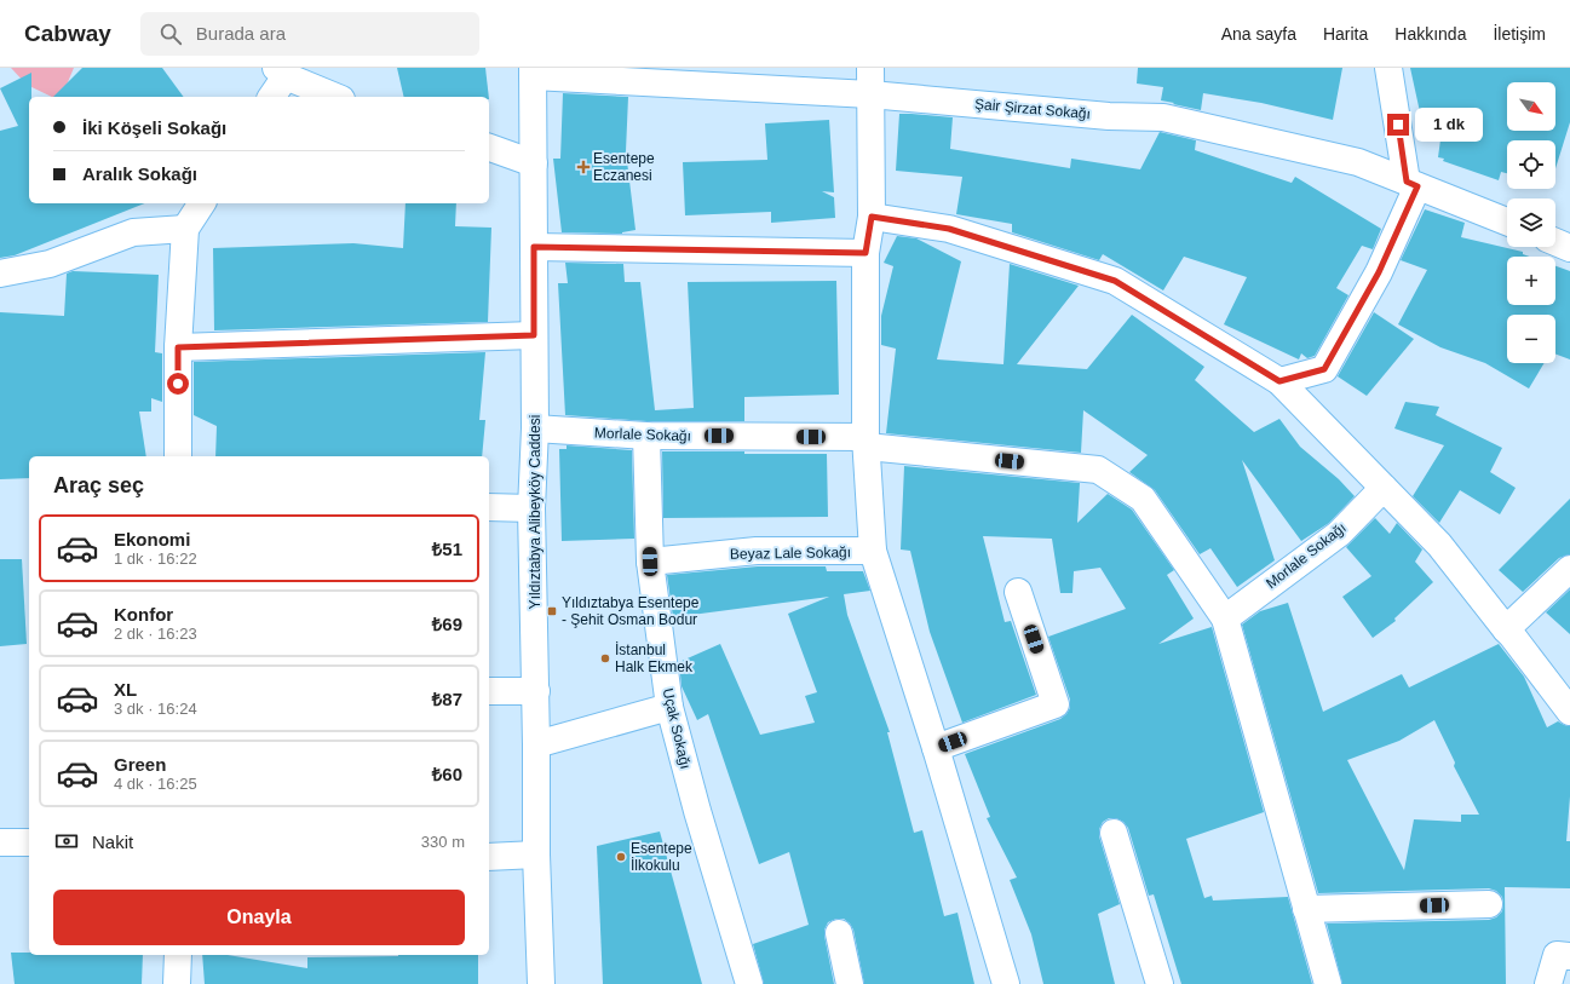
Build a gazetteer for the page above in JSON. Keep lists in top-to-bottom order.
{
  "streets": {
    "street": [
      "Şair Şirzat Sokağı",
      "Morlale Sokağı",
      "Yıldıztabya Alibeyköy Caddesi",
      "Beyaz Lale Sokağı",
      "Uçak Sokağı"
    ]
  },
  "crossings": [
    ["Şair Şirzat Sokağı", "Yıldıztabya Alibeyköy Caddesi"],
    ["Morlale Sokağı", "Yıldıztabya Alibeyköy Caddesi"],
    ["Morlale Sokağı", "Uçak Sokağı"],
    ["Beyaz Lale Sokağı", "Uçak Sokağı"]
  ],
  "places": {
    "health": ["Esentepe Eczanesi"],
    "transit": ["Yıldıztabya Esentepe - Şehit Osman Bodur"],
    "other": ["İstanbul Halk Ekmek", "Esentepe İlkokulu"]
  },
  "north": "bottom right",
  "page": {
    "header": "Cabway",
    "search": "Burada ara",
    "nav": [
      "Ana sayfa",
      "Harita",
      "Hakkında",
      "İletişim"
    ],
    "map_buttons": ["+", "−"],
    "banner": ["İki Köşeli Sokağı", "Aralık Sokağı"],
    "bubble": "1 dk",
    "heading": "Araç seç",
    "list": [
      {
        "name": "Ekonomi",
        "note": "1 dk · 16:22",
        "value": "₺51"
      },
      {
        "name": "Konfor",
        "note": "2 dk · 16:23",
        "value": "₺69"
      },
      {
        "name": "XL",
        "note": "3 dk · 16:24",
        "value": "₺87"
      },
      {
        "name": "Green",
        "note": "4 dk · 16:25",
        "value": "₺60"
      }
    ],
    "pay": ["Nakit", "330 m"],
    "buttons": "Onayla"
  }
}
